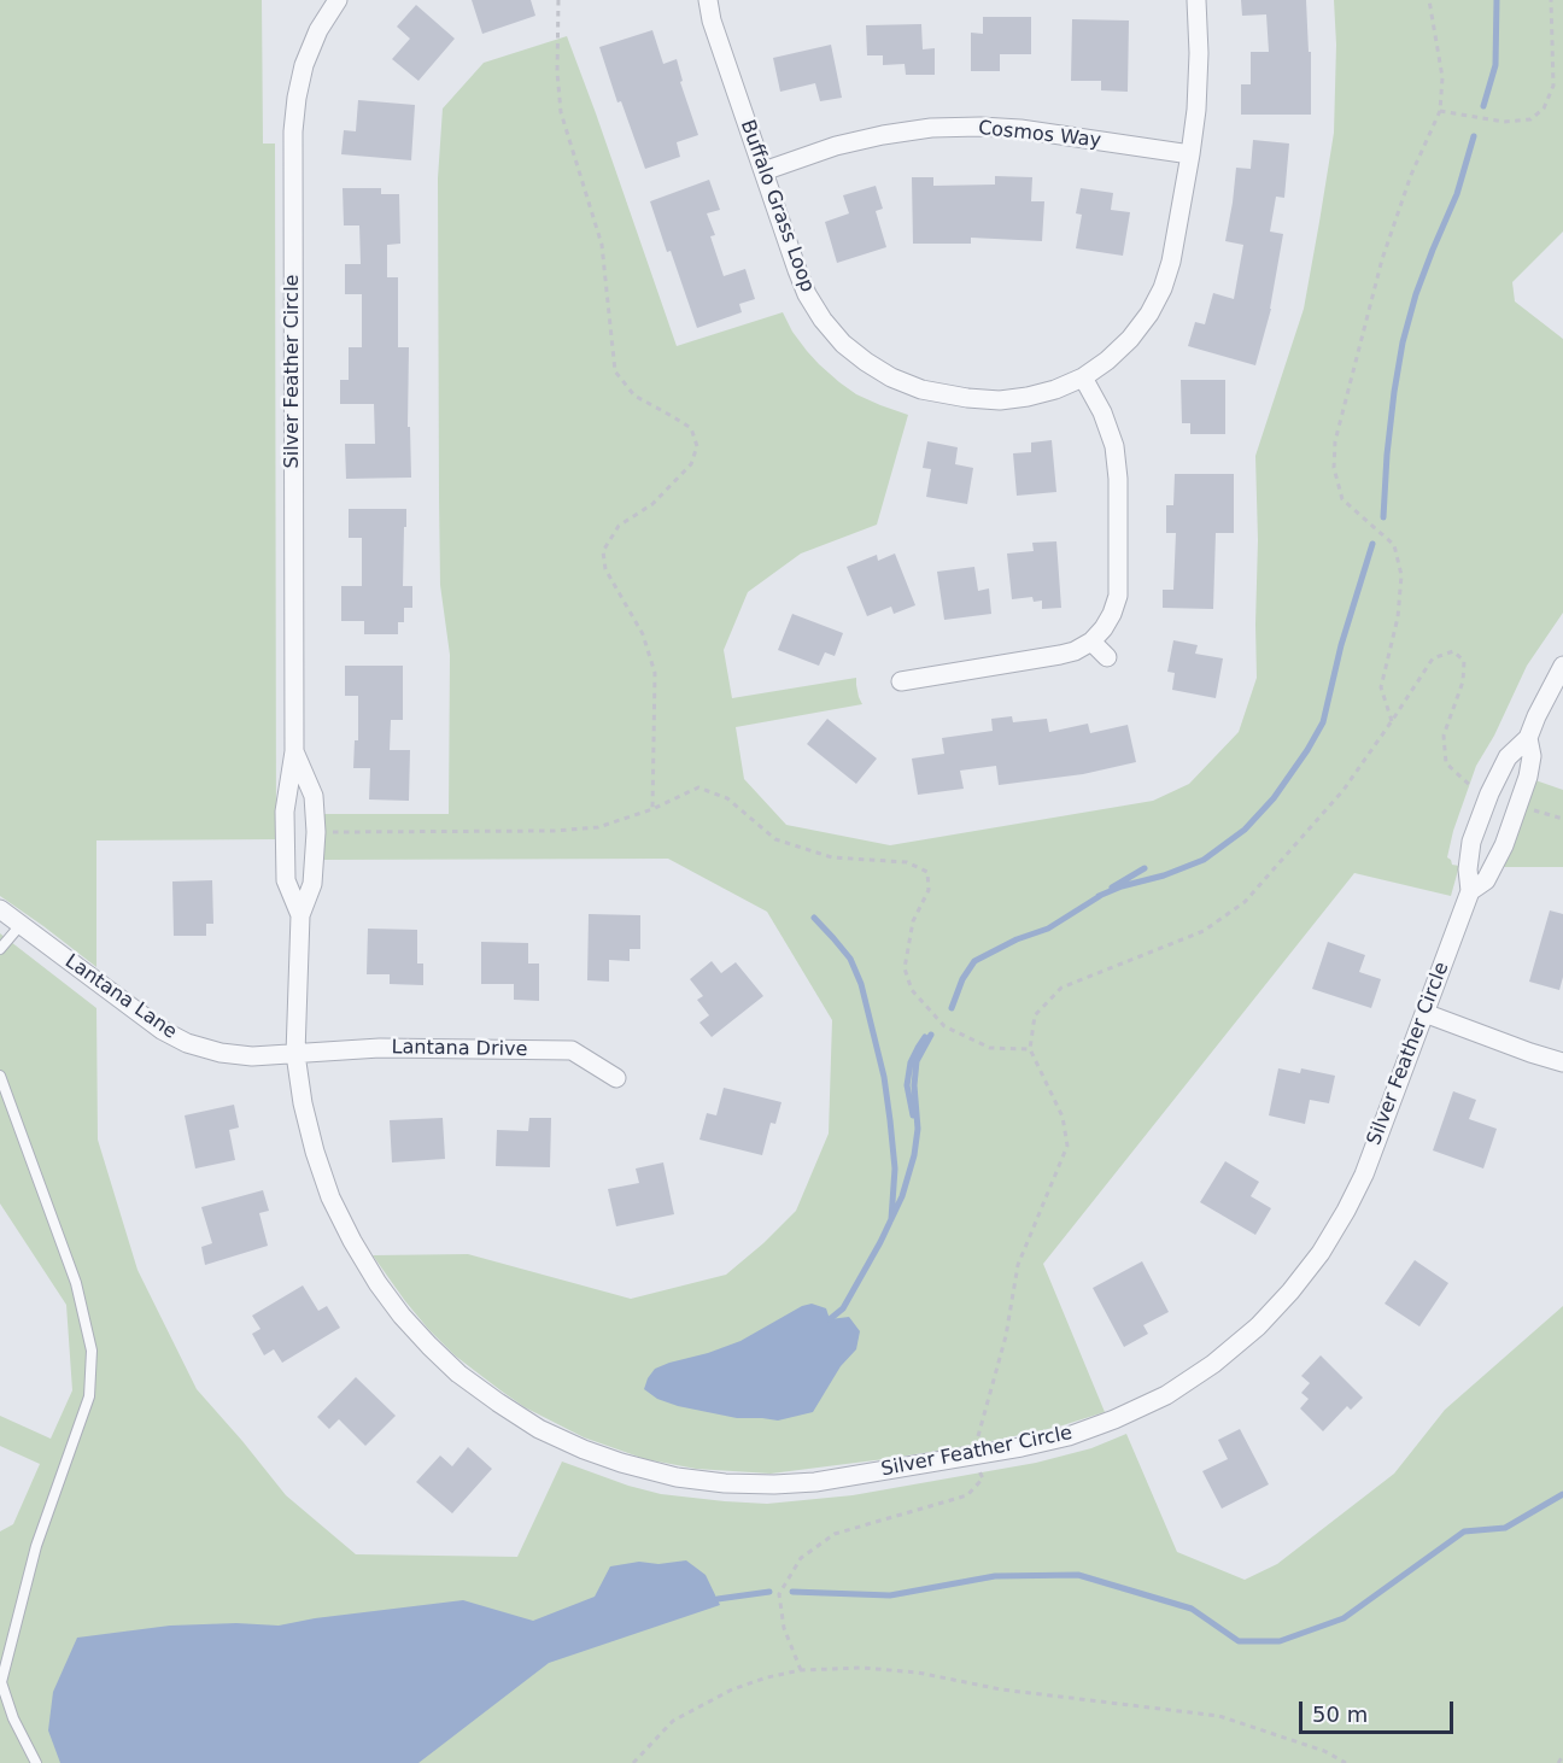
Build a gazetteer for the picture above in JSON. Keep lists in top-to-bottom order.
{
  "streets": {
    "street": [
      "Cosmos Way",
      "Buffalo Grass Loop",
      "Silver Feather Circle",
      "Lantana Lane",
      "Lantana Drive"
    ]
  },
  "crossings": [
    ["Cosmos Way", "Buffalo Grass Loop"],
    ["Silver Feather Circle", "Lantana Lane"],
    ["Silver Feather Circle", "Lantana Drive"],
    ["Lantana Lane", "Lantana Drive"]
  ],
  "scale_bar": "50 m"
}
